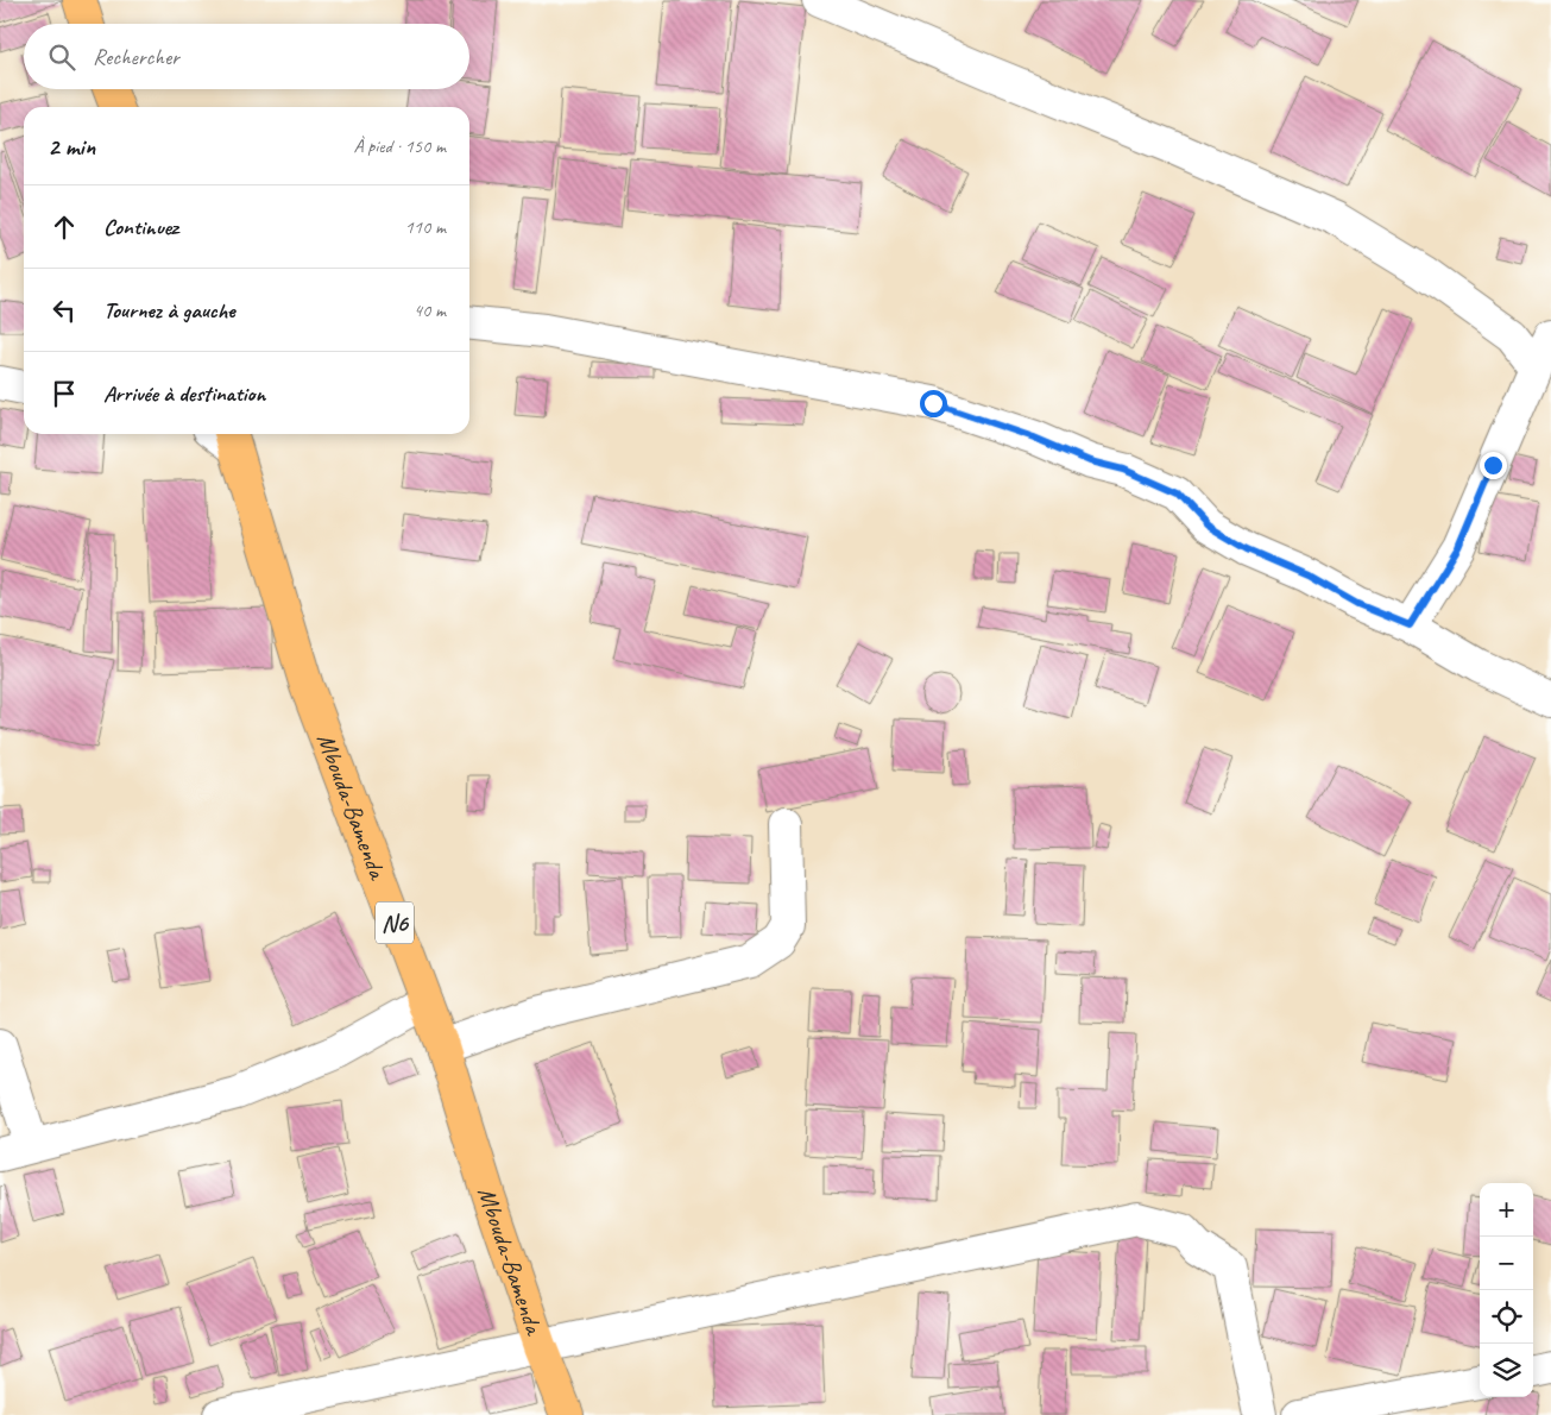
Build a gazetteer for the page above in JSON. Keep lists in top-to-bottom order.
{
  "streets": {
    "highway": ["Mbouda-Bamenda", "N6"]
  },
  "page": {
    "search": "Rechercher",
    "heading": ["2 min", "À pied · 150 m"],
    "list": [
      ["Continuez", "110 m"],
      ["Tournez à gauche", "40 m"],
      "Arrivée à destination"
    ],
    "map_buttons": ["+", "−"]
  }
}
